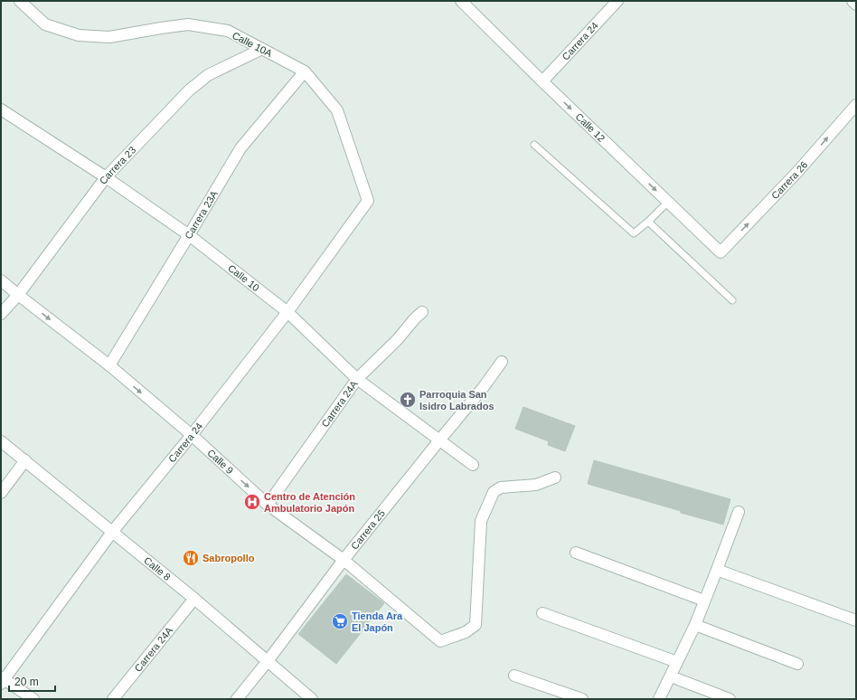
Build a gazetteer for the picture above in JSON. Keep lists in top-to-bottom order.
{
  "streets": {
    "street": [
      "Carrera 24",
      "Calle 10A",
      "Calle 12",
      "Carrera 23",
      "Carrera 26",
      "Carrera 23A",
      "Calle 10",
      "Carrera 24A",
      "Calle 9",
      "Carrera 25",
      "Calle 8"
    ]
  },
  "crossings": [
    ["Carrera 24", "Calle 10A"],
    ["Carrera 24", "Calle 12"],
    ["Carrera 24", "Calle 10"],
    ["Carrera 24", "Calle 9"],
    ["Carrera 24", "Calle 8"],
    ["Calle 10A", "Carrera 23"],
    ["Calle 10A", "Carrera 23A"],
    ["Calle 12", "Carrera 26"],
    ["Carrera 23", "Calle 10"],
    ["Carrera 23", "Calle 9"],
    ["Carrera 23A", "Calle 10"],
    ["Carrera 23A", "Calle 9"],
    ["Calle 10", "Carrera 24A"],
    ["Calle 10", "Carrera 25"],
    ["Carrera 24A", "Calle 9"],
    ["Carrera 24A", "Calle 8"],
    ["Calle 9", "Carrera 25"],
    ["Carrera 25", "Calle 8"]
  ],
  "one_way": ["Calle 12", "Carrera 26", "Calle 9"],
  "places": {
    "church": ["Parroquia San Isidro Labrados"],
    "hospital": ["Centro de Atención Ambulatorio Japón"],
    "restaurant": ["Sabropollo"],
    "supermarket": ["Tienda Ara El Japón"]
  },
  "scale_bar": "20 m"
}
